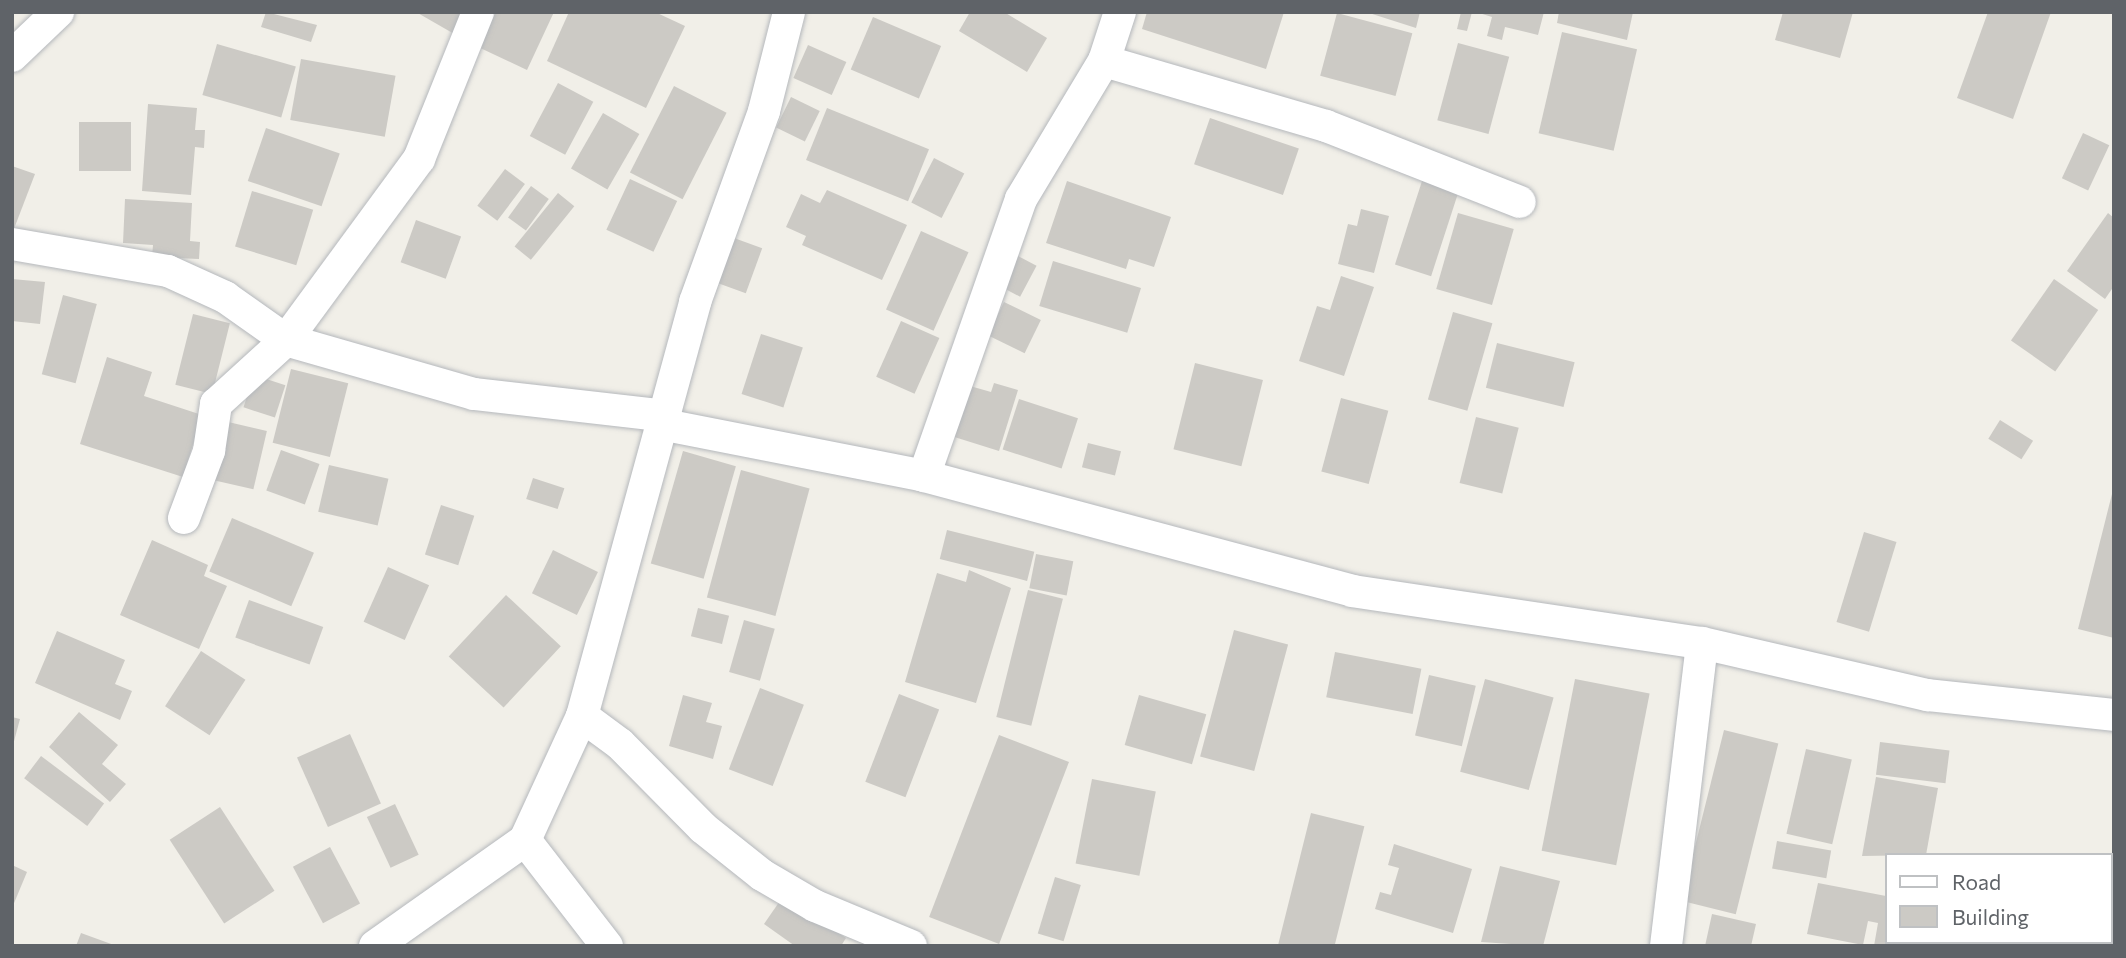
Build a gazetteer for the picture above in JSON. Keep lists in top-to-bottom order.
{
  "legend": ["Road", "Building"]
}
